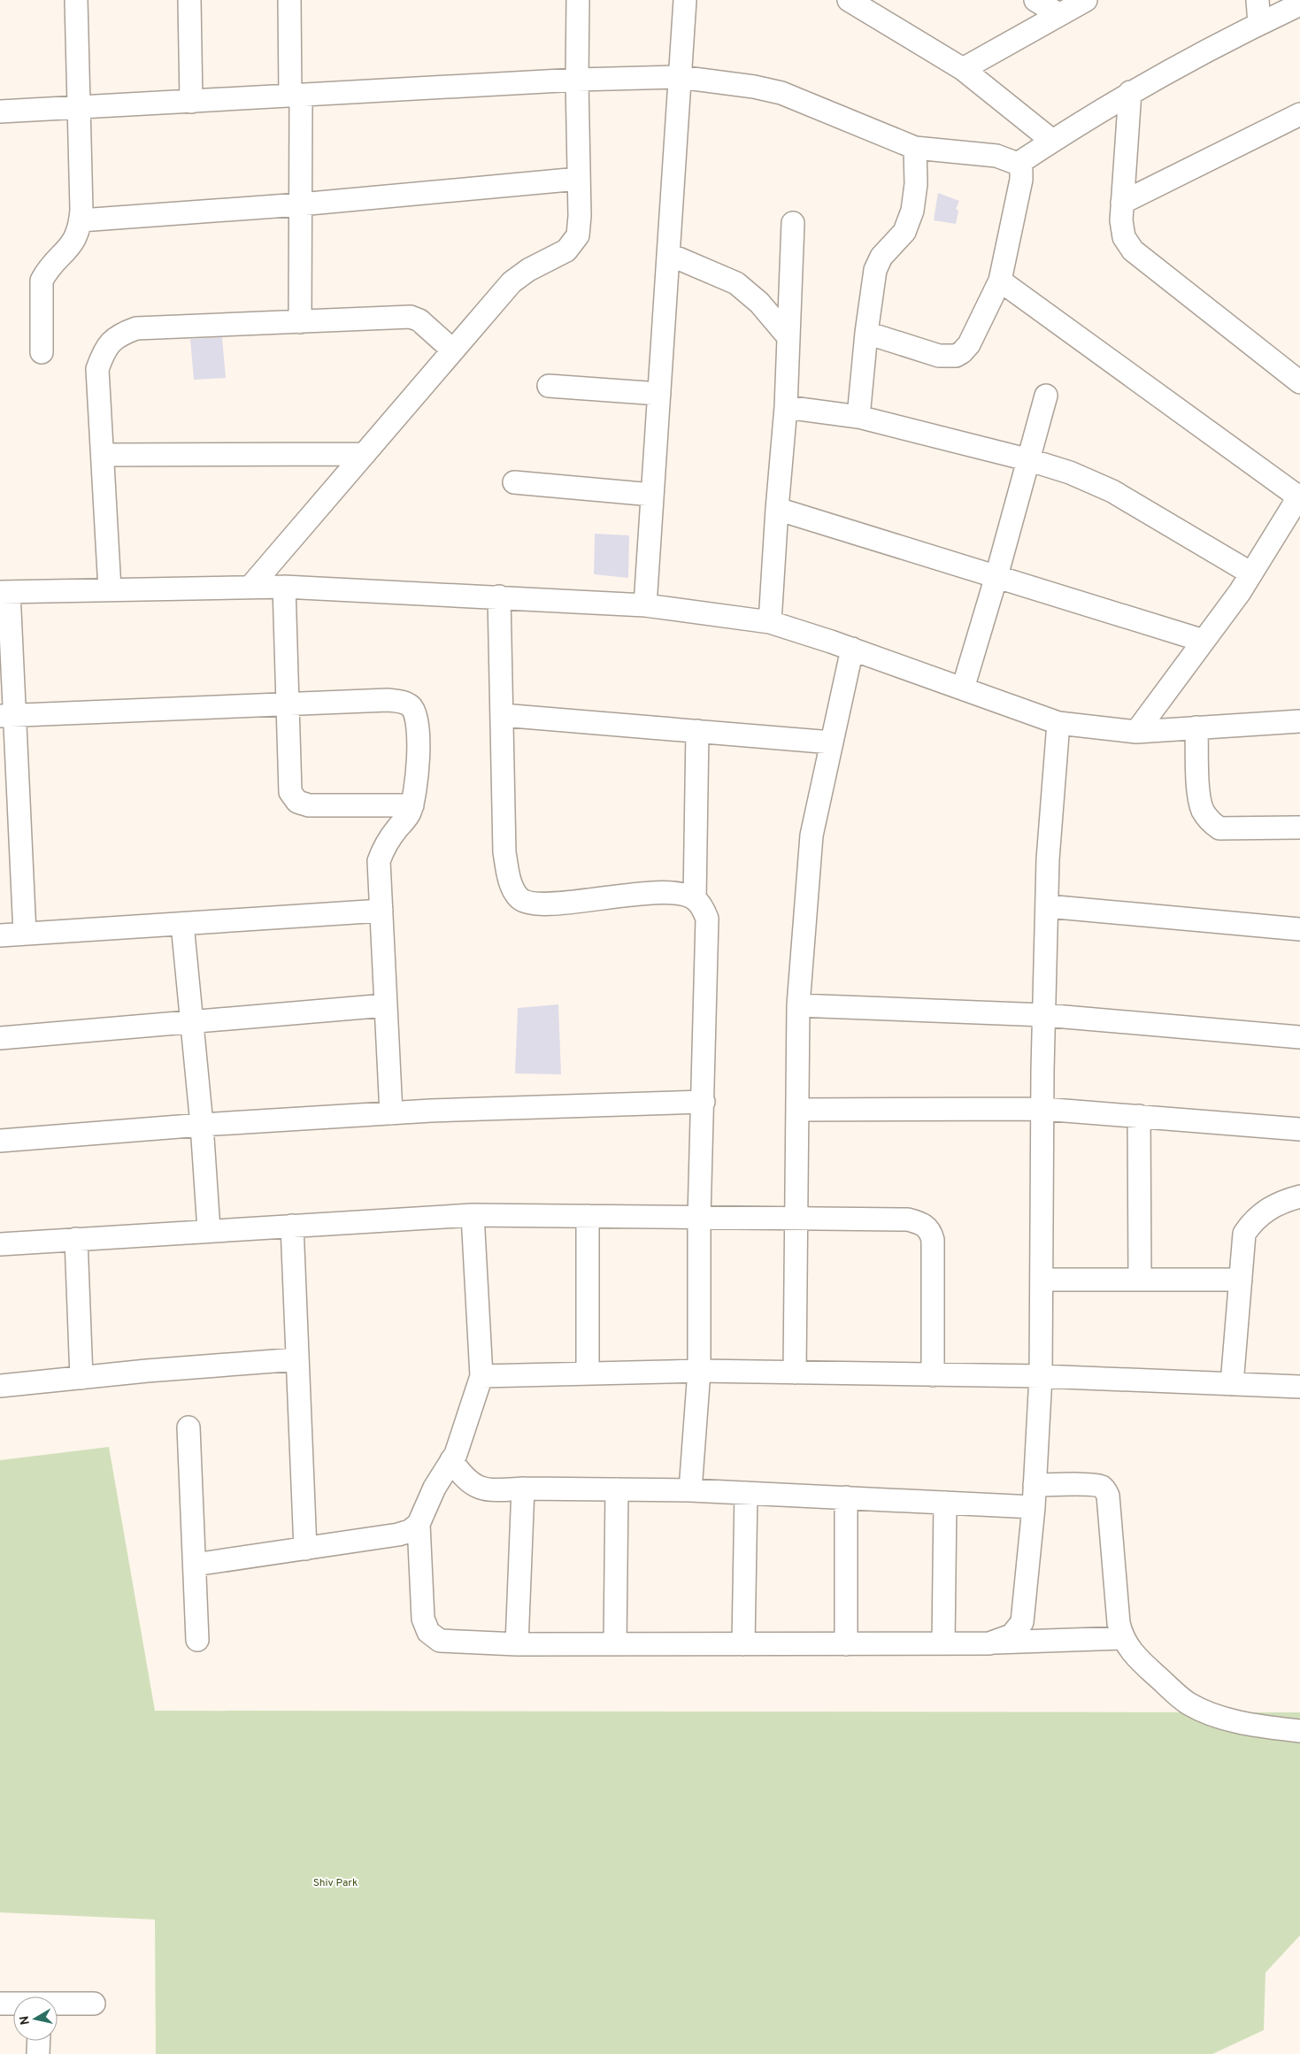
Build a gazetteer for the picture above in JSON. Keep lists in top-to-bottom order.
{
  "parks": ["Shiv Park"],
  "north": "left"
}
